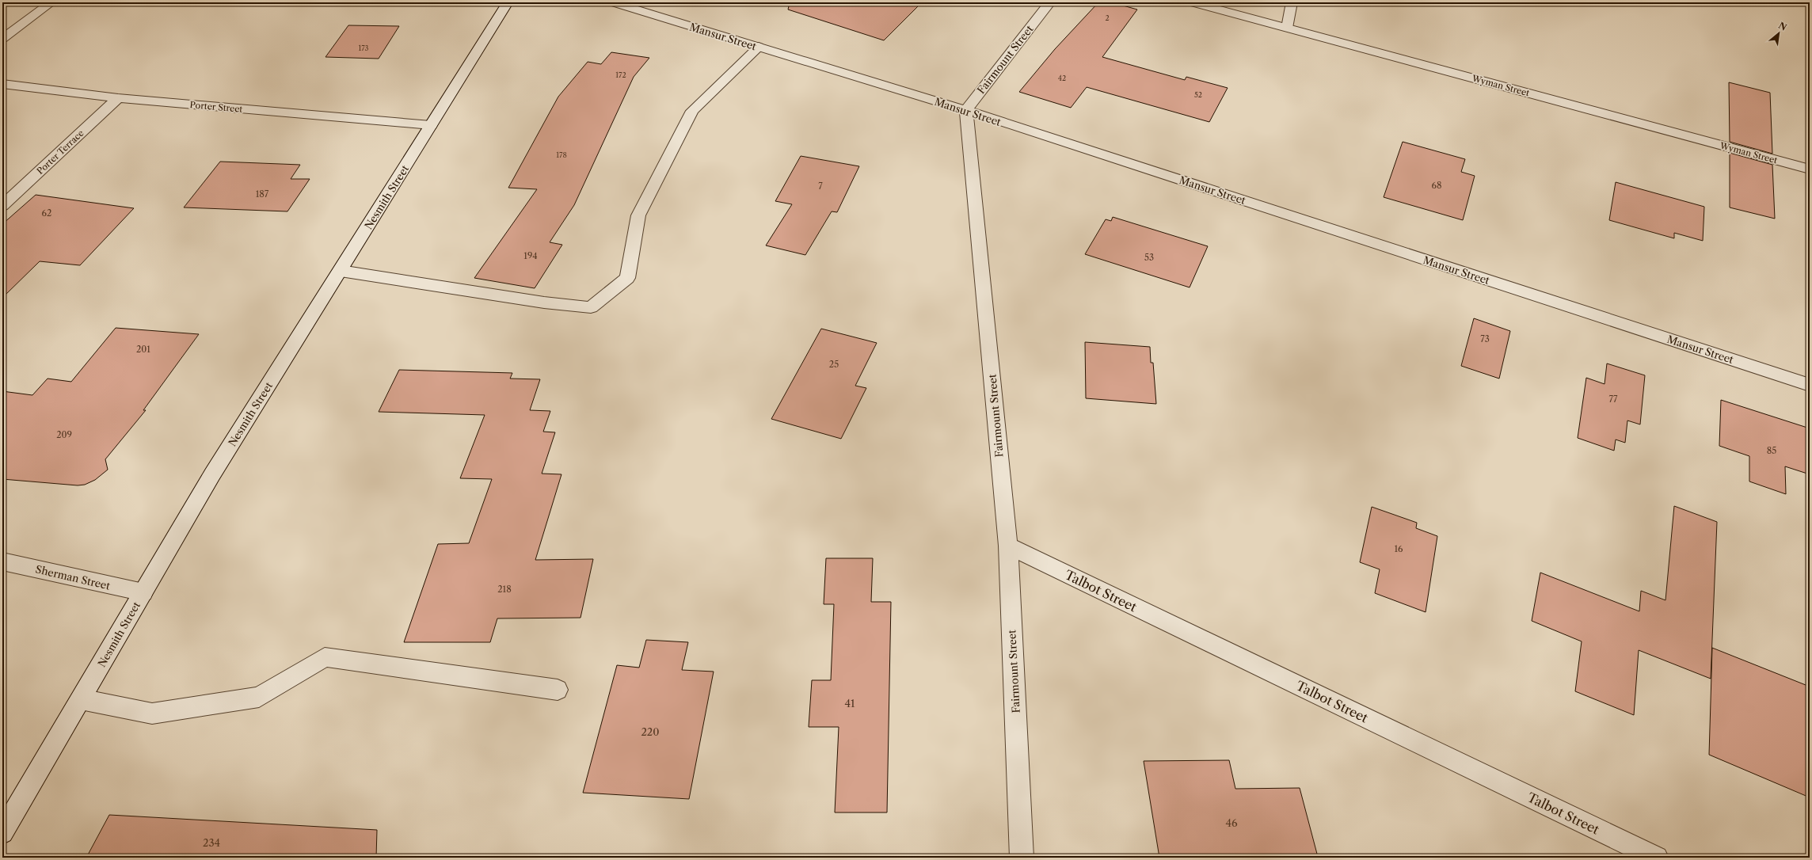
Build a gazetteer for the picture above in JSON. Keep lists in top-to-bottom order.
{
  "streets": {
    "street": [
      "Mansur Street",
      "Fairmount Street",
      "Wyman Street",
      "Porter Street",
      "Porter Terrace",
      "Nesmith Street",
      "Sherman Street",
      "Talbot Street"
    ]
  },
  "crossings": [
    ["Mansur Street", "Fairmount Street"],
    ["Fairmount Street", "Talbot Street"],
    ["Porter Street", "Porter Terrace"],
    ["Porter Street", "Nesmith Street"],
    ["Nesmith Street", "Sherman Street"]
  ],
  "house_numbers": [
    "2",
    "173",
    "172",
    "42",
    "52",
    "178",
    "68",
    "7",
    "187",
    "62",
    "194",
    "53",
    "73",
    "201",
    "25",
    "77",
    "209",
    "85",
    "16",
    "218",
    "41",
    "220",
    "46",
    "234"
  ],
  "north": "top right"
}
